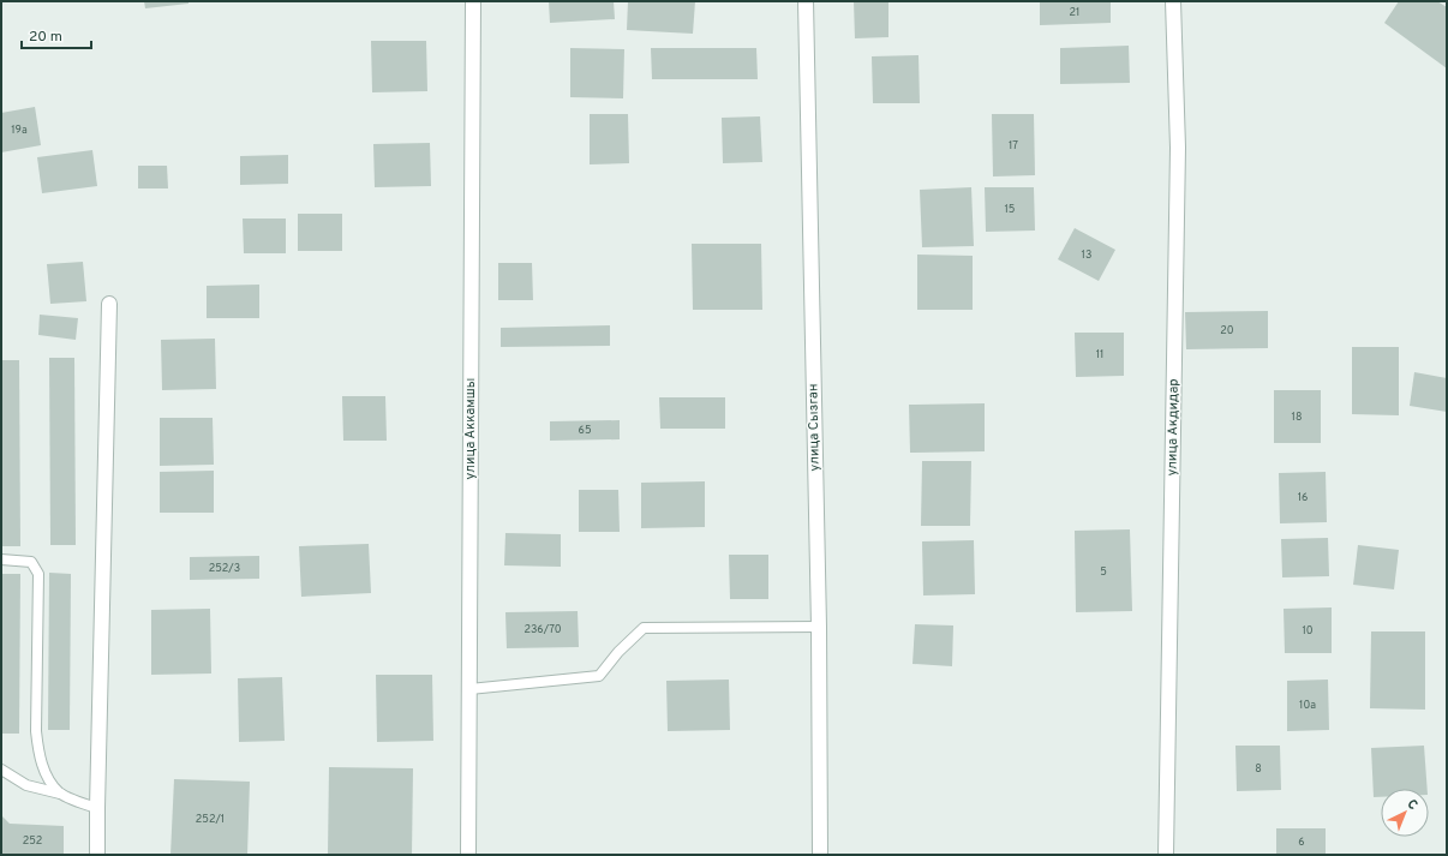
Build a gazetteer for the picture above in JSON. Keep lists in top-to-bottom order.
{
  "streets": {
    "street": ["улица Сызган", "улица Акдидар", "улица Аккамшы"]
  },
  "house_numbers": [
    "21",
    "19а",
    "17",
    "15",
    "13",
    "20",
    "11",
    "18",
    "65",
    "16",
    "252/3",
    "5",
    "236/70",
    "10",
    "10а",
    "8",
    "252/1",
    "252",
    "6"
  ],
  "scale_bar": "20 m",
  "north": "top right"
}
